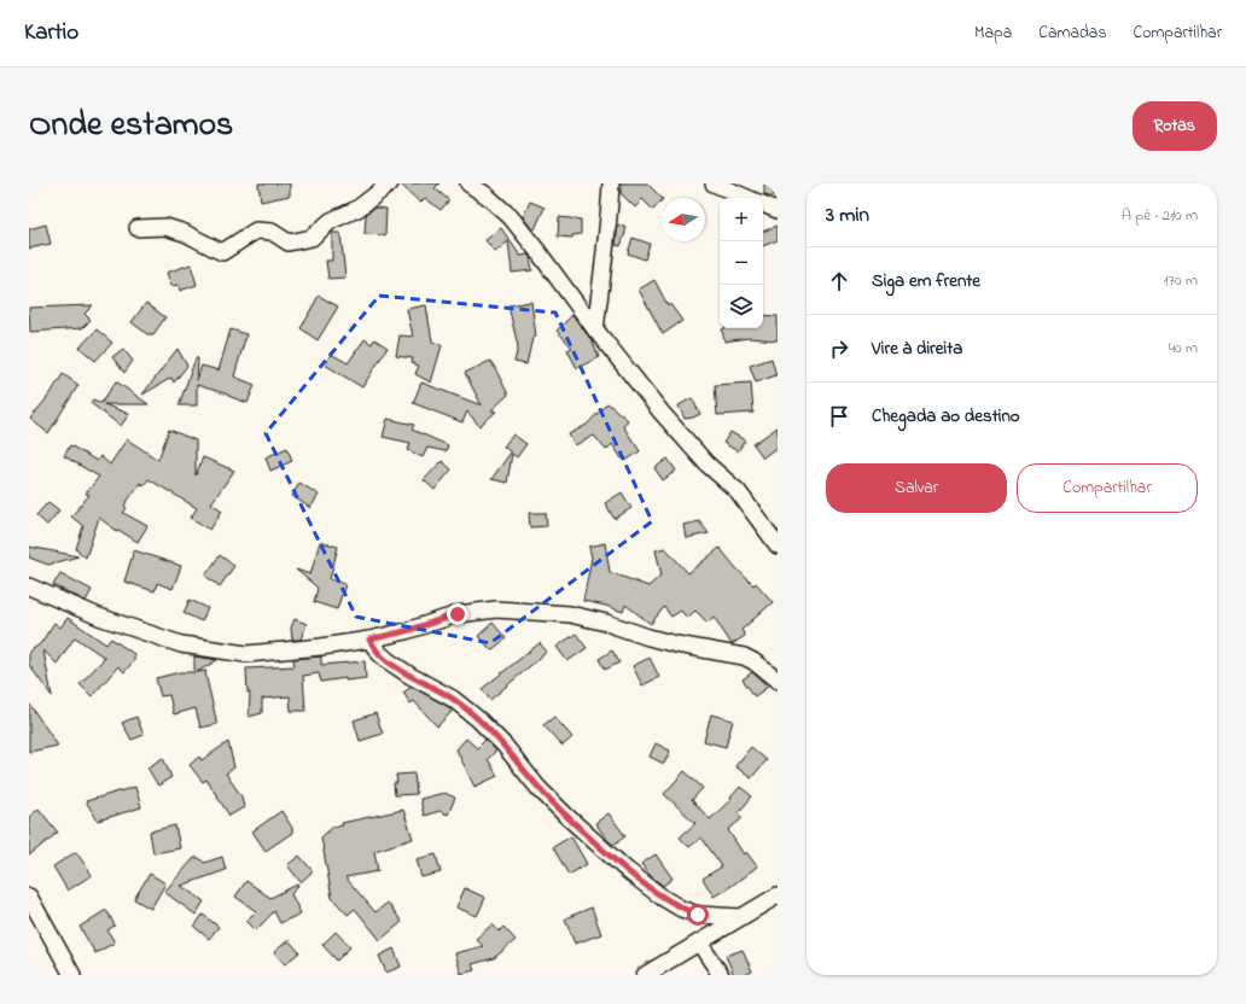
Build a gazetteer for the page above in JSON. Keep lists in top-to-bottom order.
{
  "north": "left",
  "page": {
    "header": "Kartio",
    "nav": ["Mapa", "Camadas", "Compartilhar"],
    "title": "Onde estamos",
    "buttons": [
      "Rotas",
      ["Salvar", "Compartilhar"]
    ],
    "heading": ["3 min", "A pé · 210 m"],
    "map_buttons": ["+", "−"],
    "list": [
      ["Siga em frente", "170 m"],
      ["Vire à direita", "40 m"],
      "Chegada ao destino"
    ]
  }
}
